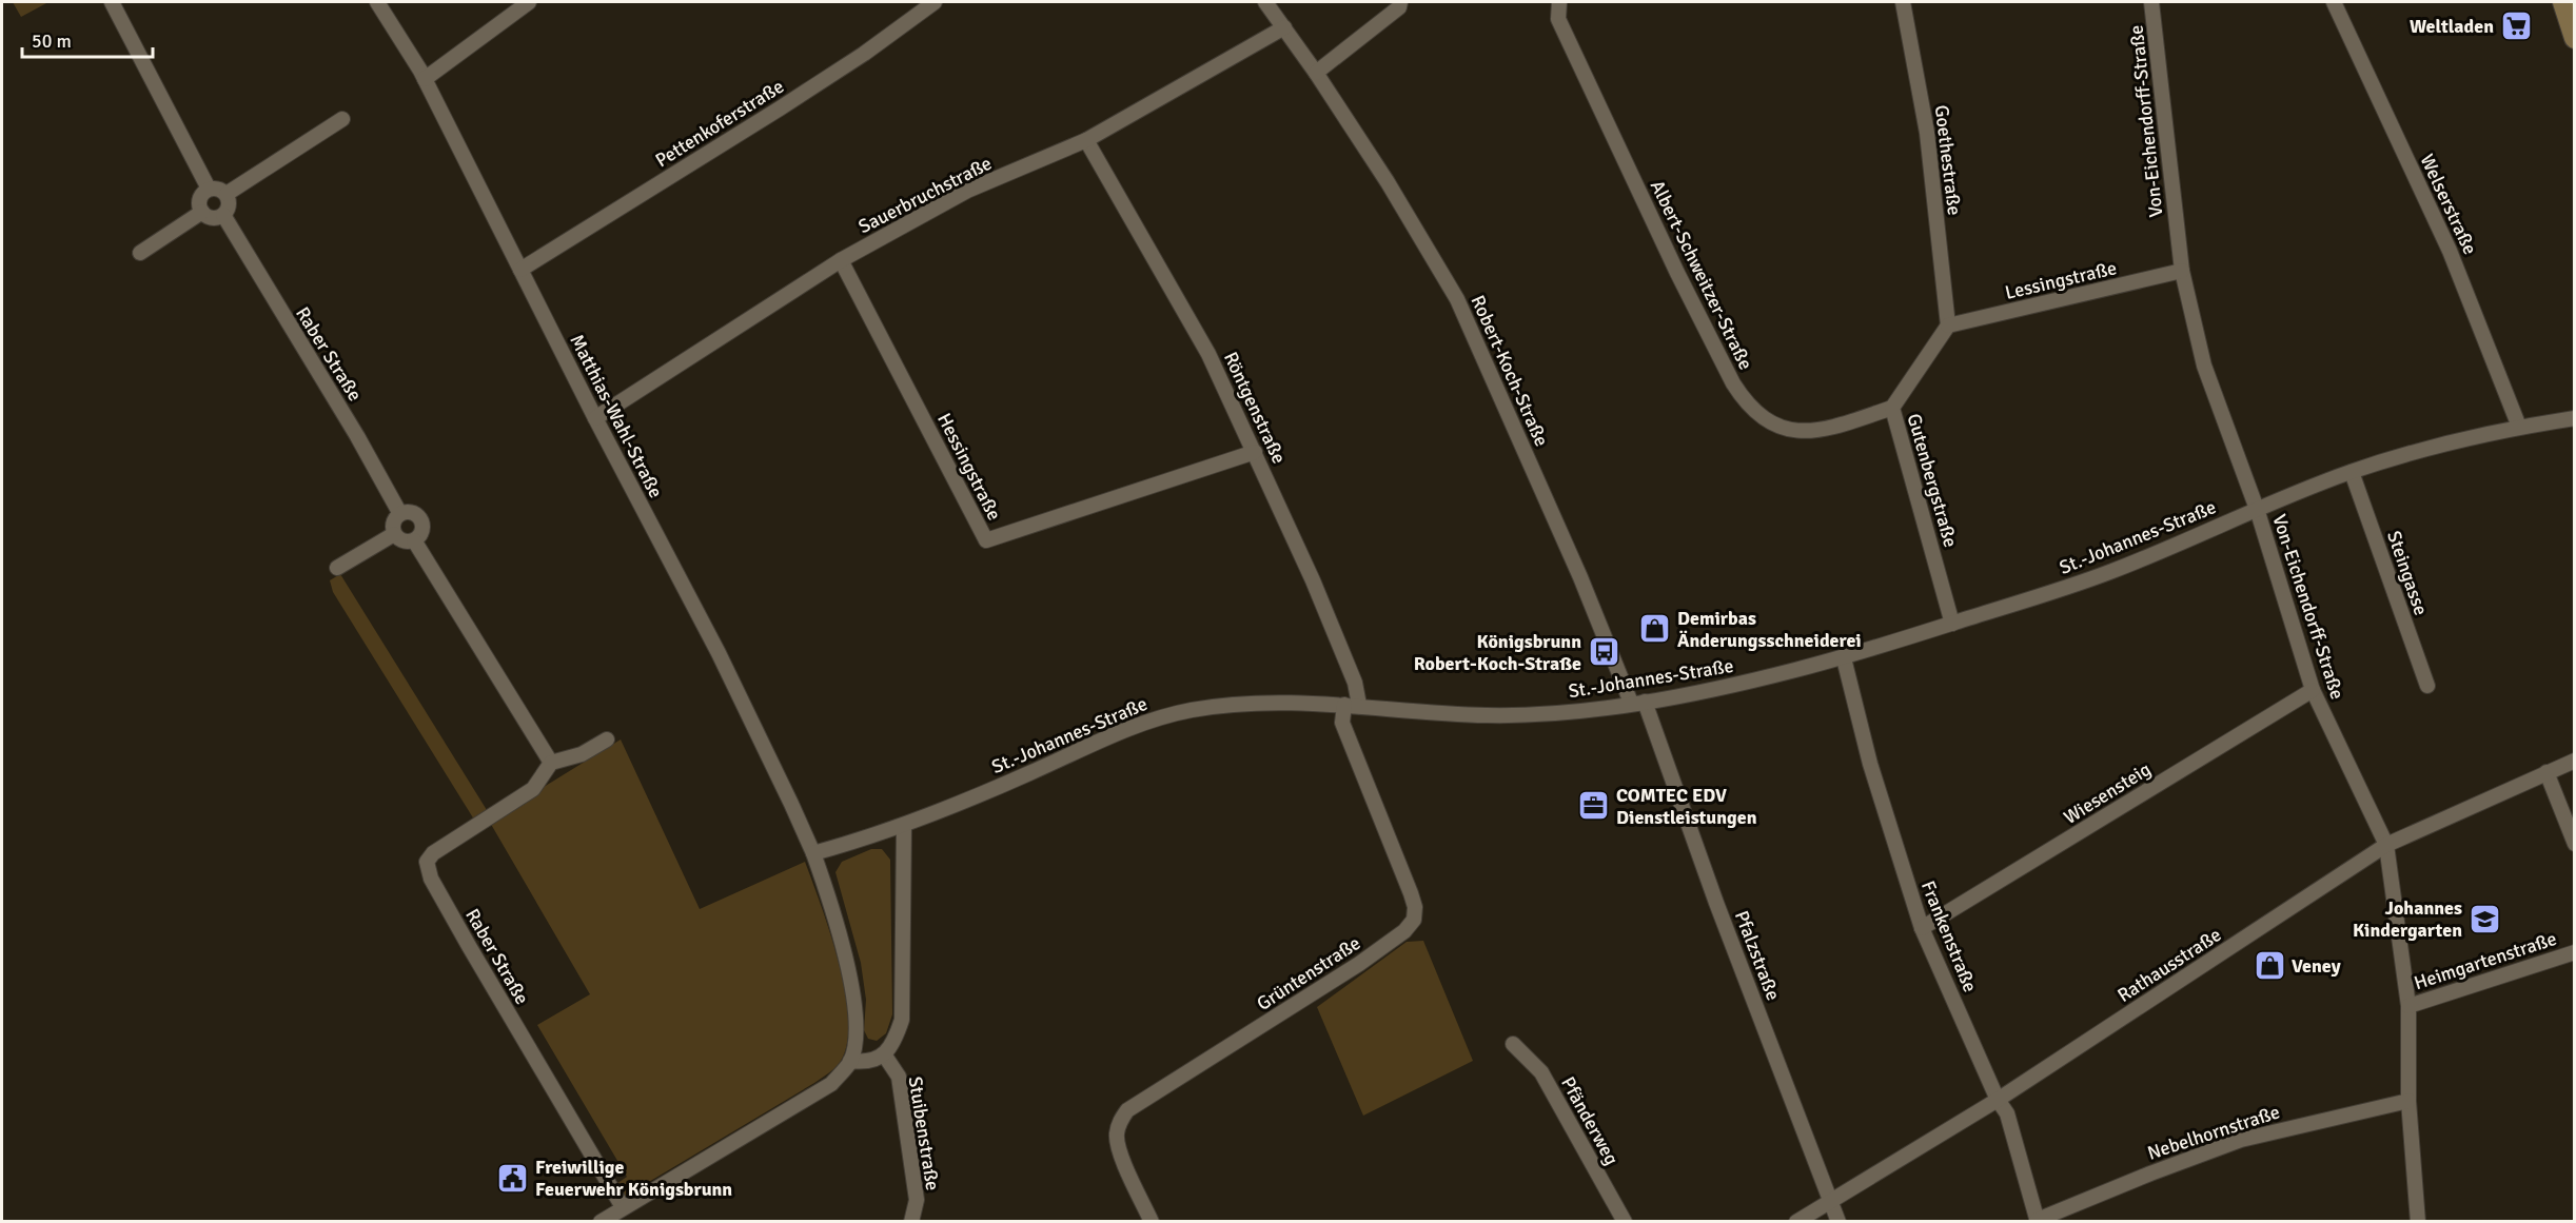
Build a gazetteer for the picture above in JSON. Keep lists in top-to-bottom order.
{
  "streets": {
    "street": [
      "Von-Eichendorff-Straße",
      "Pettenkoferstraße",
      "Goethestraße",
      "Sauerbruchstraße",
      "Welserstraße",
      "Albert-Schweitzer-Straße",
      "Lessingstraße",
      "Raber Straße",
      "Robert-Koch-Straße",
      "Röntgenstraße",
      "Matthias-Wahl-Straße",
      "Hessingstraße",
      "Gutenbergstraße",
      "St.-Johannes-Straße",
      "Steingasse",
      "Wiesensteig",
      "Frankenstraße",
      "Pfalzstraße",
      "Heimgartenstraße",
      "Rathausstraße",
      "Grüntenstraße",
      "Pfänderweg",
      "Nebelhornstraße",
      "Stuibenstraße"
    ]
  },
  "crossings": [
    ["Von-Eichendorff-Straße", "Lessingstraße"],
    ["Von-Eichendorff-Straße", "St.-Johannes-Straße"],
    ["Von-Eichendorff-Straße", "Wiesensteig"],
    ["Von-Eichendorff-Straße", "Heimgartenstraße"],
    ["Von-Eichendorff-Straße", "Rathausstraße"],
    ["Von-Eichendorff-Straße", "Nebelhornstraße"],
    ["Pettenkoferstraße", "Matthias-Wahl-Straße"],
    ["Goethestraße", "Lessingstraße"],
    ["Goethestraße", "Gutenbergstraße"],
    ["Sauerbruchstraße", "Robert-Koch-Straße"],
    ["Sauerbruchstraße", "Röntgenstraße"],
    ["Sauerbruchstraße", "Matthias-Wahl-Straße"],
    ["Sauerbruchstraße", "Hessingstraße"],
    ["Welserstraße", "St.-Johannes-Straße"],
    ["Albert-Schweitzer-Straße", "Gutenbergstraße"],
    ["Lessingstraße", "Gutenbergstraße"],
    ["Robert-Koch-Straße", "St.-Johannes-Straße"],
    ["Robert-Koch-Straße", "Pfalzstraße"],
    ["Röntgenstraße", "Hessingstraße"],
    ["Röntgenstraße", "St.-Johannes-Straße"],
    ["Röntgenstraße", "Grüntenstraße"],
    ["Matthias-Wahl-Straße", "St.-Johannes-Straße"],
    ["Gutenbergstraße", "St.-Johannes-Straße"],
    ["St.-Johannes-Straße", "Steingasse"],
    ["St.-Johannes-Straße", "Frankenstraße"],
    ["St.-Johannes-Straße", "Pfalzstraße"],
    ["St.-Johannes-Straße", "Grüntenstraße"],
    ["Wiesensteig", "Frankenstraße"],
    ["Frankenstraße", "Rathausstraße"],
    ["Frankenstraße", "Nebelhornstraße"],
    ["Pfalzstraße", "Rathausstraße"]
  ],
  "places": {
    "supermarket": ["Weltladen"],
    "shop": ["Demirbas Änderungsschneiderei", "Veney"],
    "bus stop": ["Königsbrunn Robert-Koch-Straße"],
    "office": ["COMTEC EDV Dienstleistungen"],
    "school or university": ["Johannes Kindergarten"],
    "public building": ["Freiwillige Feuerwehr Königsbrunn"]
  },
  "scale_bar": "50 m"
}
